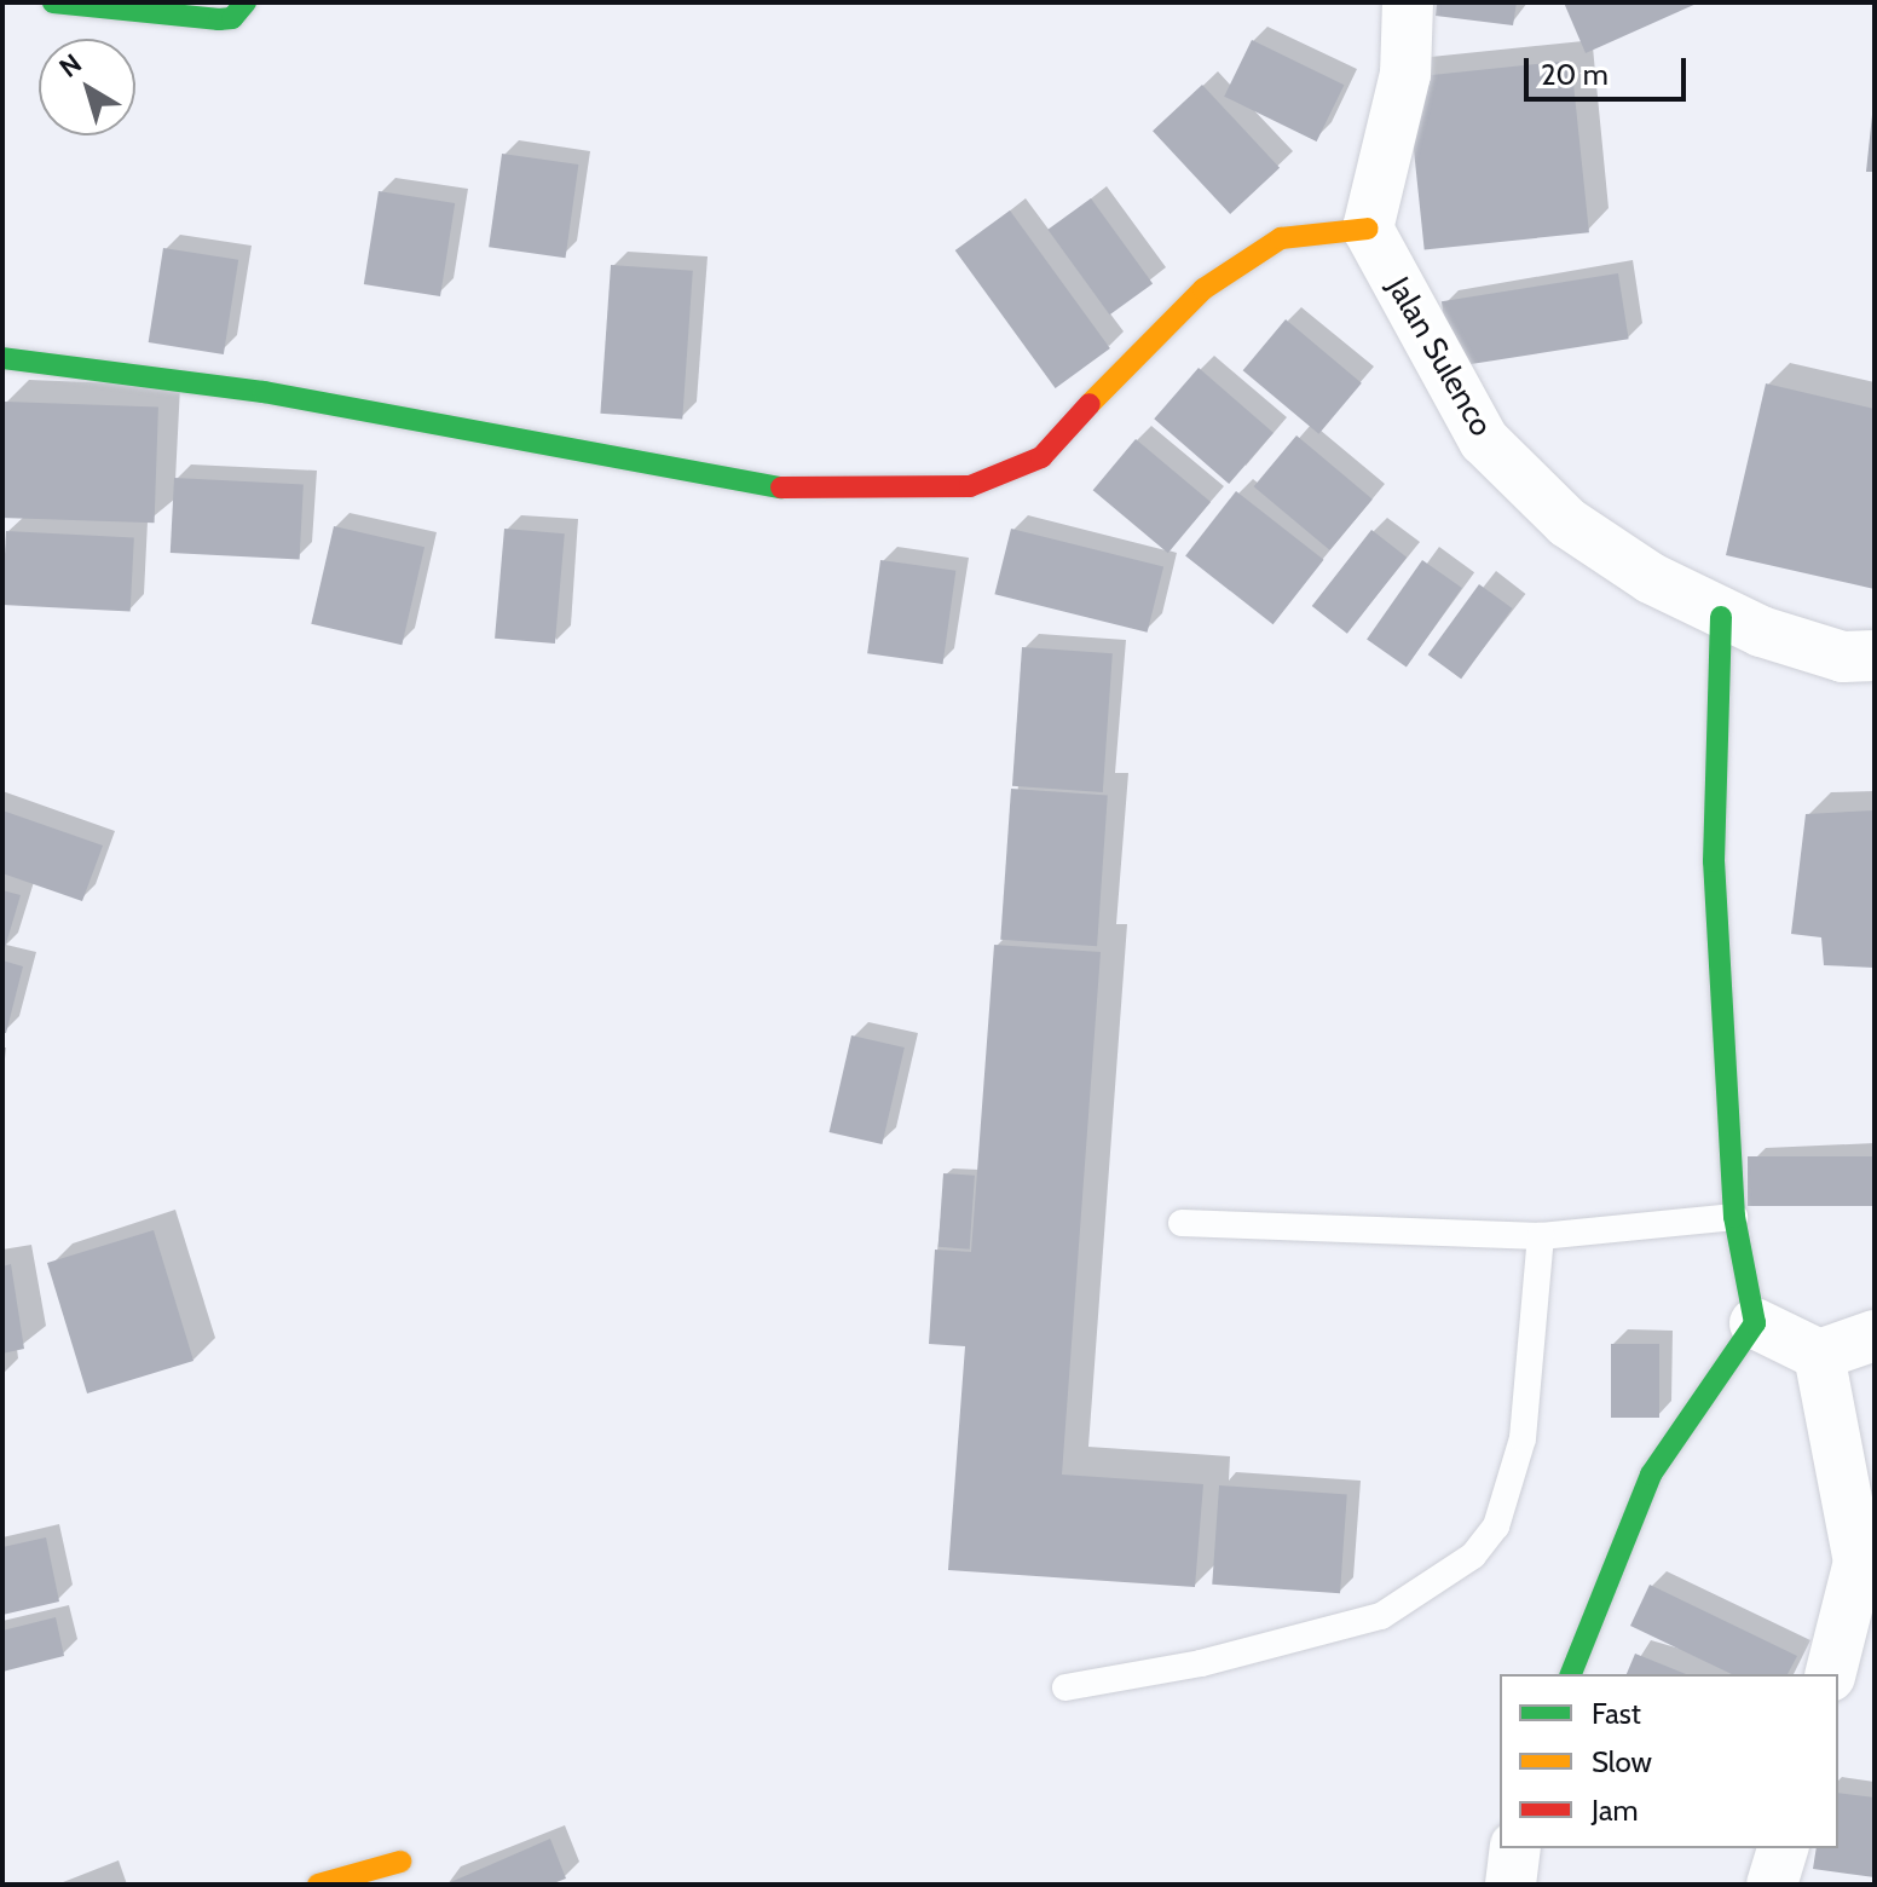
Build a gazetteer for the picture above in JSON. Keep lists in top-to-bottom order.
{
  "streets": {
    "street": ["Jalan Sulenco"]
  },
  "legend": ["Fast", "Slow", "Jam"],
  "scale_bar": "20 m",
  "north": "top left"
}
